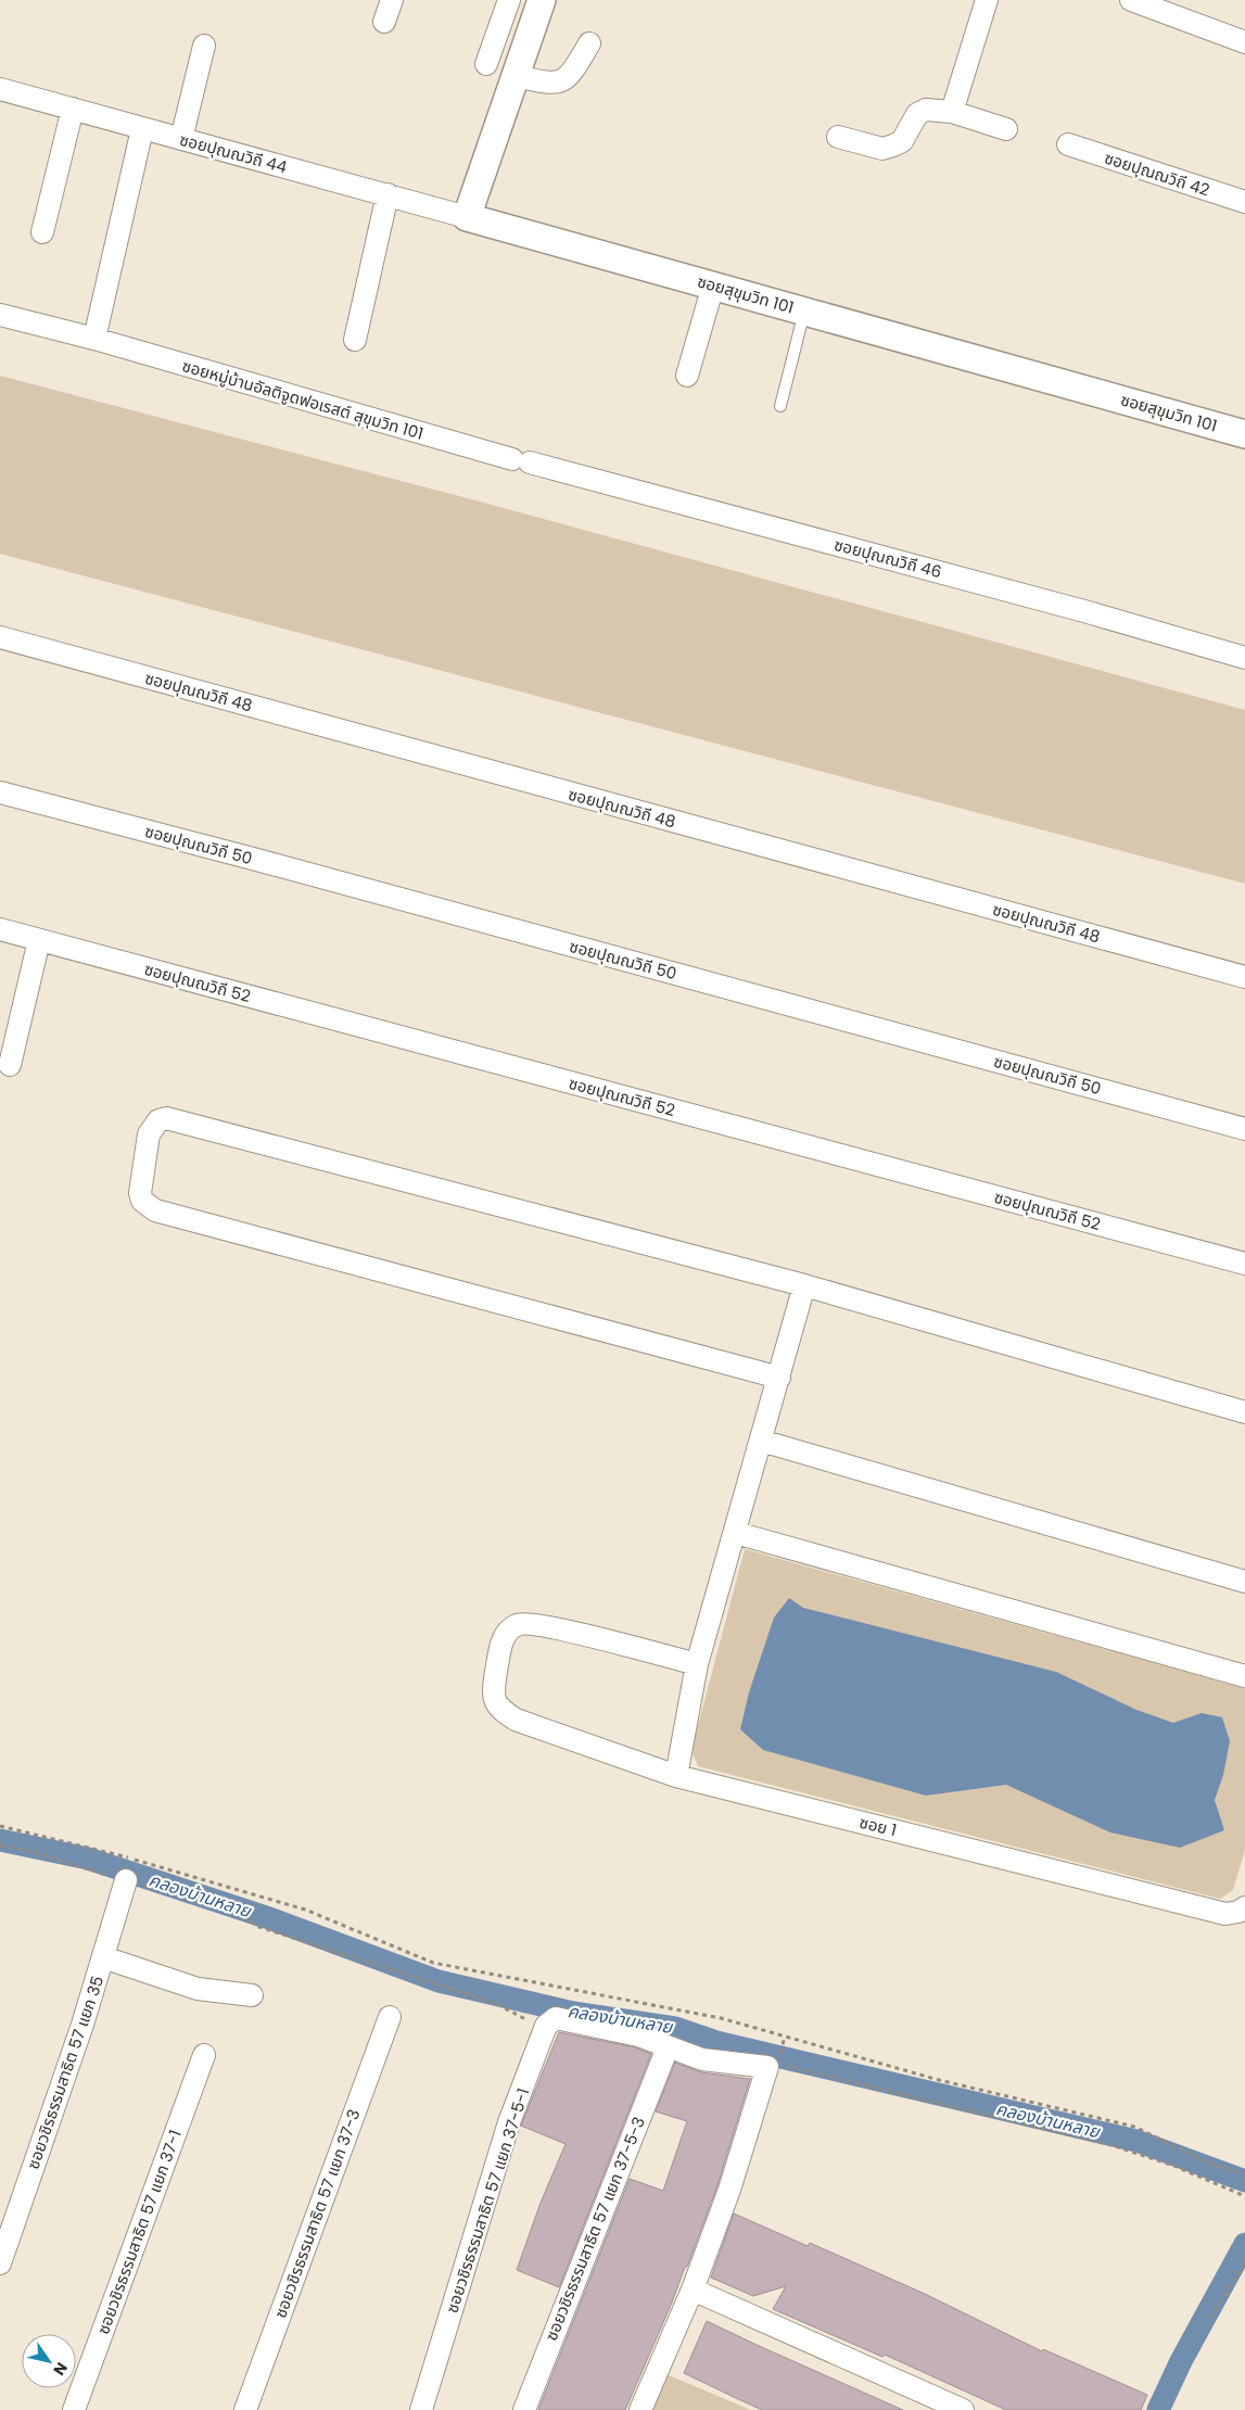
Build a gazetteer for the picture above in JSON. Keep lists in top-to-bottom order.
{
  "streets": {
    "street": [
      "ซอยปุณณวิถี 44",
      "ซอยปุณณวิถี 42",
      "ซอยสุขุมวิท 101",
      "ซอยหมู่บ้านอัลติจูดฟอเรสต์ สุขุมวิท 101",
      "ซอยปุณณวิถี 46",
      "ซอยปุณณวิถี 48",
      "ซอยปุณณวิถี 50",
      "ซอยปุณณวิถี 52",
      "ซอย 1",
      "ซอยวชิรธรรมสาธิต 57 แยก 35",
      "ซอยวชิรธรรมสาธิต 57 แยก 37-5-1",
      "ซอยวชิรธรรมสาธิต 57 แยก 37-3",
      "ซอยวชิรธรรมสาธิต 57 แยก 37-5-3",
      "ซอยวชิรธรรมสาธิต 57 แยก 37-1"
    ]
  },
  "crossings": [
    ["ซอยปุณณวิถี 44", "ซอยสุขุมวิท 101"],
    ["ซอยหมู่บ้านอัลติจูดฟอเรสต์ สุขุมวิท 101", "ซอยปุณณวิถี 46"],
    ["ซอยวชิรธรรมสาธิต 57 แยก 37-5-1", "ซอยวชิรธรรมสาธิต 57 แยก 37-5-3"]
  ],
  "water": ["คลองบ้านหลาย"],
  "north": "bottom right"
}
